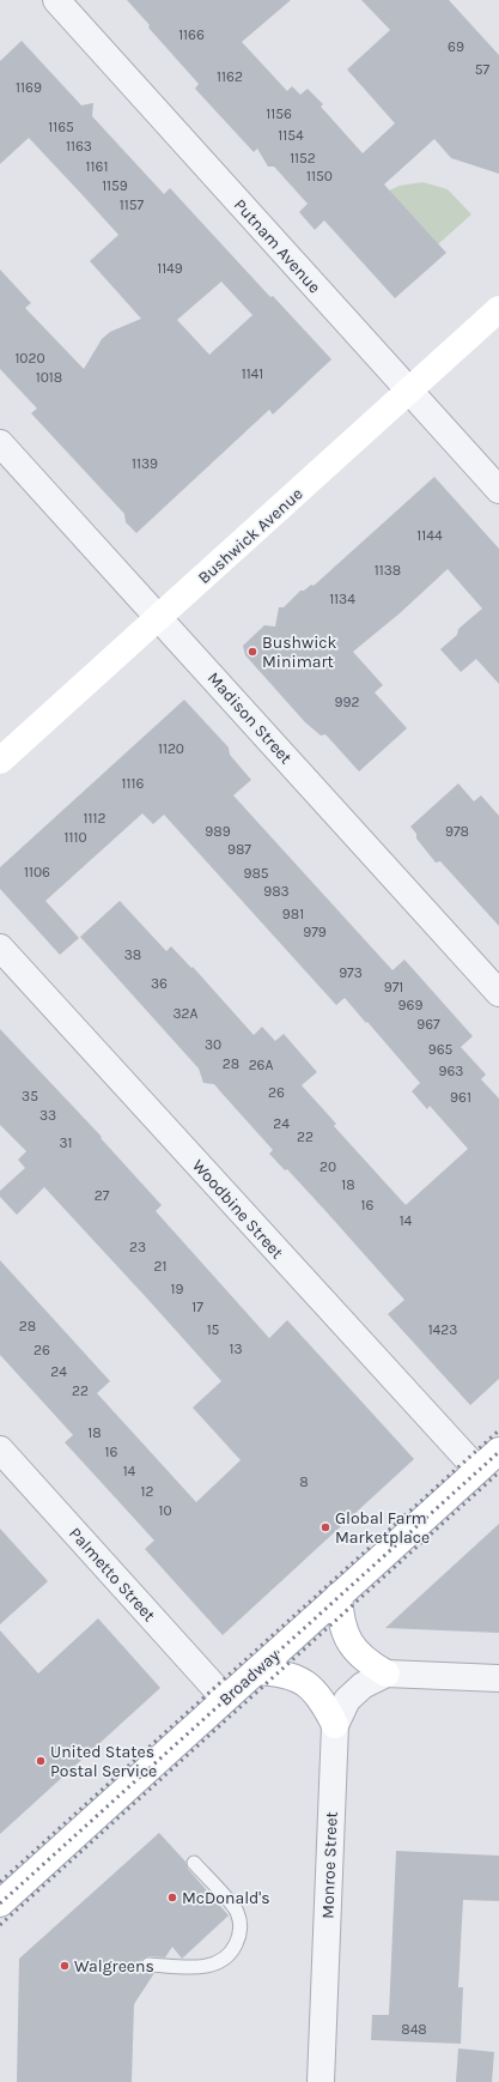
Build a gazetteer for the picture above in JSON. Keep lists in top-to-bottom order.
{
  "streets": {
    "main road": ["Bushwick Avenue", "Broadway"],
    "street": [
      "Putnam Avenue",
      "Madison Street",
      "Woodbine Street",
      "Palmetto Street",
      "Monroe Street"
    ]
  },
  "crossings": [
    ["Putnam Avenue", "Bushwick Avenue"],
    ["Bushwick Avenue", "Madison Street"],
    ["Woodbine Street", "Broadway"],
    ["Palmetto Street", "Broadway"]
  ],
  "places": [
    "Bushwick Minimart",
    "Global Farm Marketplace",
    "United States Postal Service",
    "McDonald's",
    "Walgreens"
  ],
  "house_numbers": [
    "1166",
    "69",
    "57",
    "1162",
    "1169",
    "1156",
    "1165",
    "1154",
    "1163",
    "1152",
    "1161",
    "1150",
    "1159",
    "1157",
    "1149",
    "1020",
    "1141",
    "1018",
    "1139",
    "1144",
    "1138",
    "1134",
    "992",
    "1120",
    "1116",
    "1112",
    "989",
    "978",
    "1110",
    "987",
    "1106",
    "985",
    "983",
    "981",
    "979",
    "38",
    "973",
    "36",
    "971",
    "969",
    "32A",
    "967",
    "30",
    "965",
    "28",
    "26A",
    "963",
    "26",
    "35",
    "961",
    "33",
    "24",
    "22",
    "31",
    "20",
    "18",
    "27",
    "16",
    "14",
    "23",
    "21",
    "19",
    "17",
    "28",
    "15",
    "1423",
    "13",
    "26",
    "24",
    "22",
    "18",
    "16",
    "14",
    "8",
    "12",
    "10",
    "848"
  ]
}
